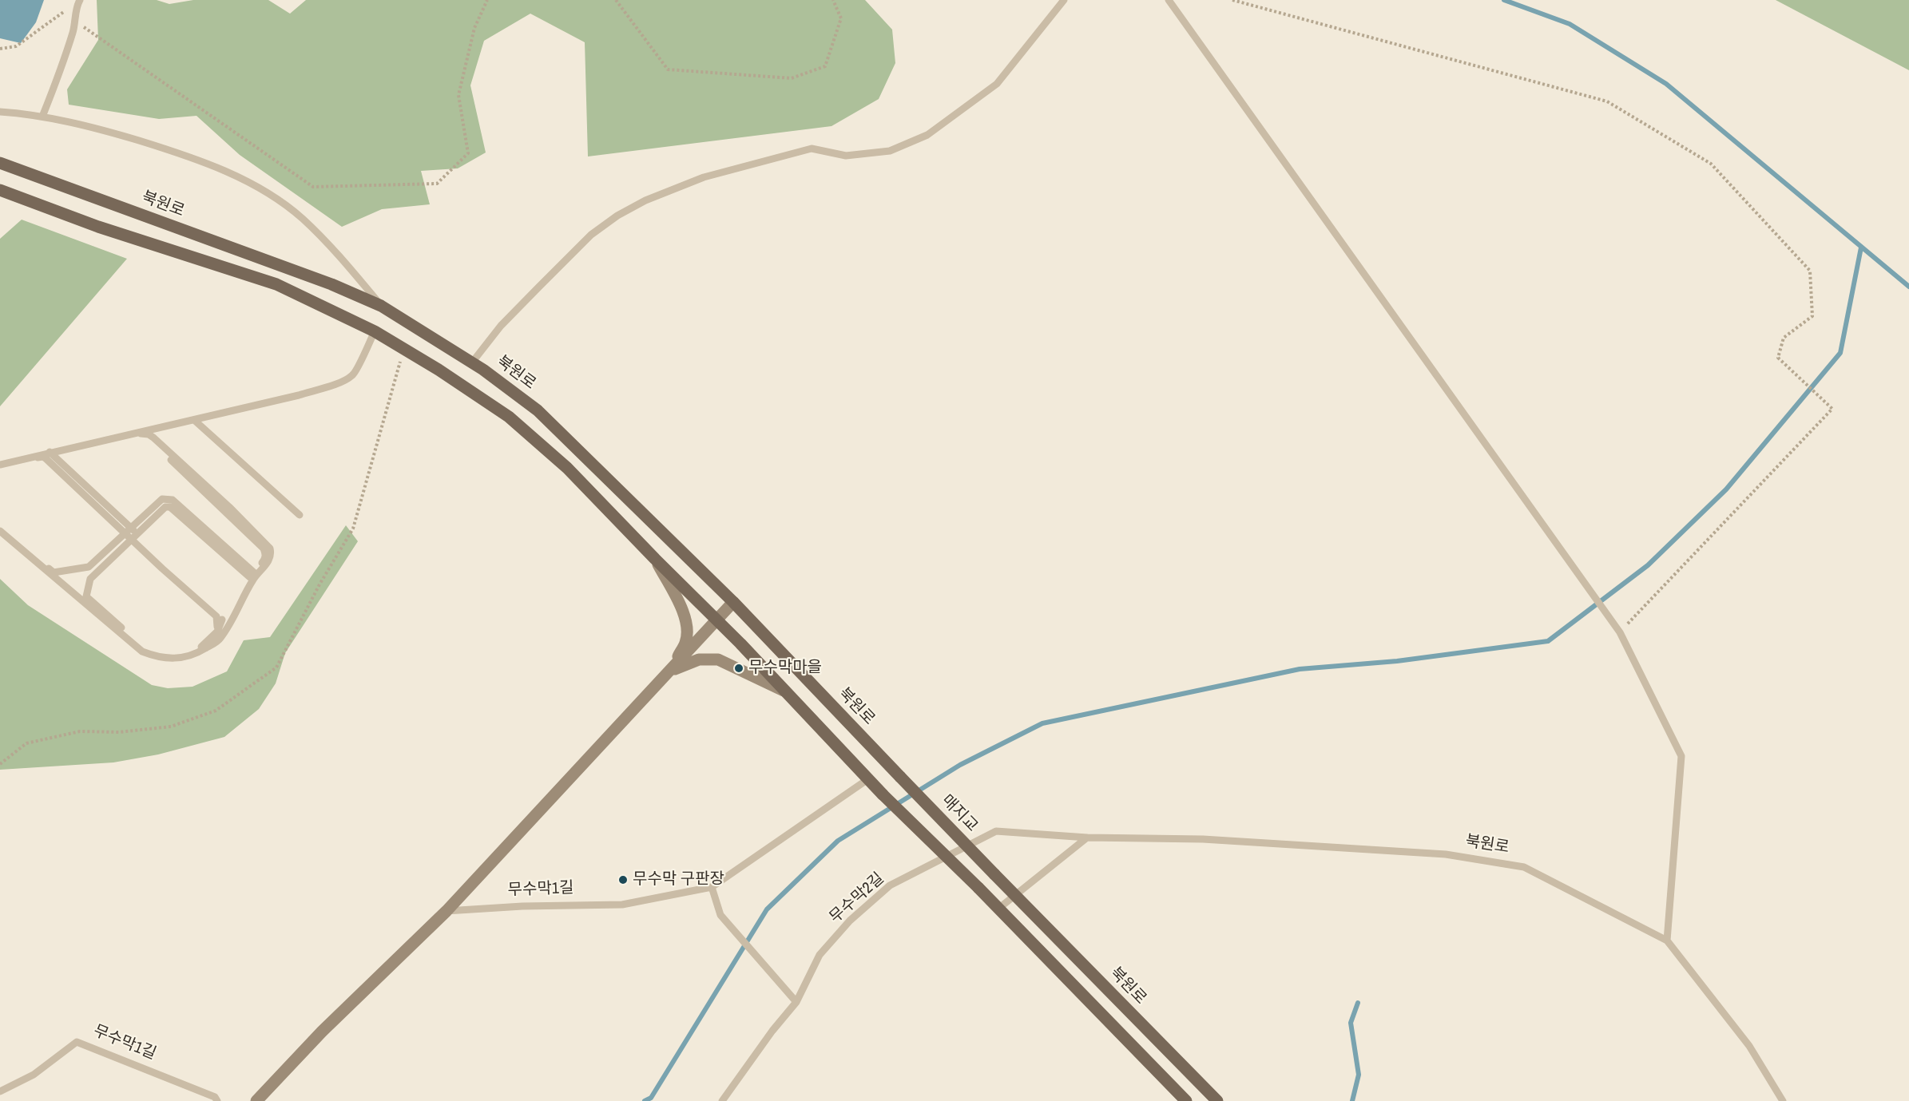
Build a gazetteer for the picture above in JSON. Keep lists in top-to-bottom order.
{
  "streets": {
    "main road": ["북원로", "매지교"],
    "lane": ["무수막1길", "무수막2길"]
  },
  "crossings": [
    ["북원로", "매지교"],
    ["북원로", "무수막2길"]
  ],
  "places": ["무수막마을", "무수막 구판장"]
}
